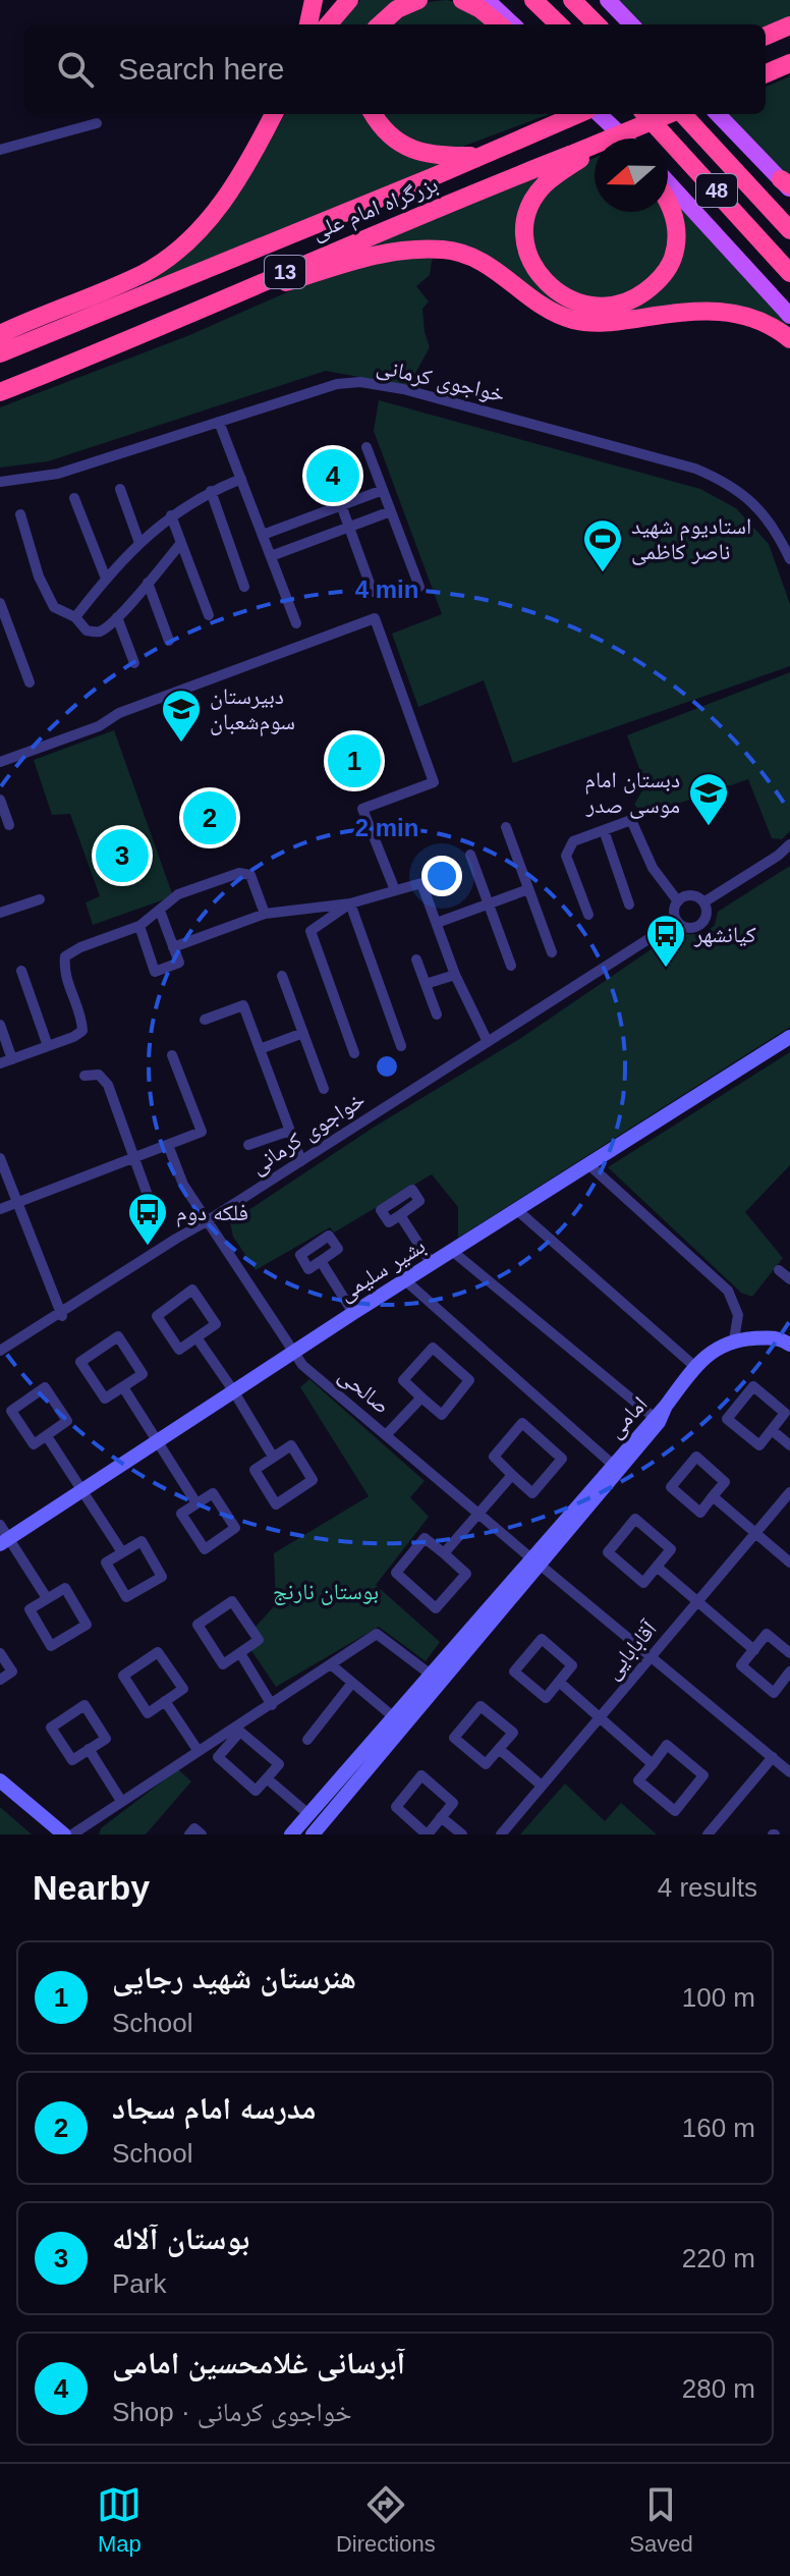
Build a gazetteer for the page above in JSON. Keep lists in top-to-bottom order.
{
  "streets": {
    "highway": ["48", "بزرگراه امام علی", "13"],
    "main road": ["بشیر سلیمی", "امامی"],
    "street": ["خواجوی کرمانی", "صالحی", "آقابابایی"]
  },
  "crossings": [
    ["خواجوی کرمانی", "صالحی"],
    ["بشیر سلیمی", "صالحی"],
    ["صالحی", "امامی"],
    ["صالحی", "آقابابایی"]
  ],
  "parks": ["بوستان نارنج"],
  "places": {
    "sports": ["استادیوم شهید ناصر کاظمی"],
    "school or university": ["دبیرستان سوم‌شعبان", "دبستان امام موسی صدر"],
    "bus stop": ["کیانشهر", "فلکه دوم"]
  },
  "north": "left",
  "page": {
    "search": "Search here",
    "pins": [
      "4",
      "1",
      "2",
      "3"
    ],
    "heading": ["Nearby", "4 results"],
    "list": [
      {
        "mark": "1",
        "name": "هنرستان شهید رجایی",
        "note": "School",
        "value": "100 m"
      },
      {
        "mark": "2",
        "name": "مدرسه امام سجاد",
        "note": "School",
        "value": "160 m"
      },
      {
        "mark": "3",
        "name": "بوستان آلاله",
        "note": "Park",
        "value": "220 m"
      },
      {
        "mark": "4",
        "name": "آبرسانی غلامحسین امامی",
        "note": "Shop · خواجوی کرمانی",
        "value": "280 m"
      }
    ],
    "nav": ["Map", "Directions", "Saved"]
  },
  "rings": ["4 min", "2 min"]
}
